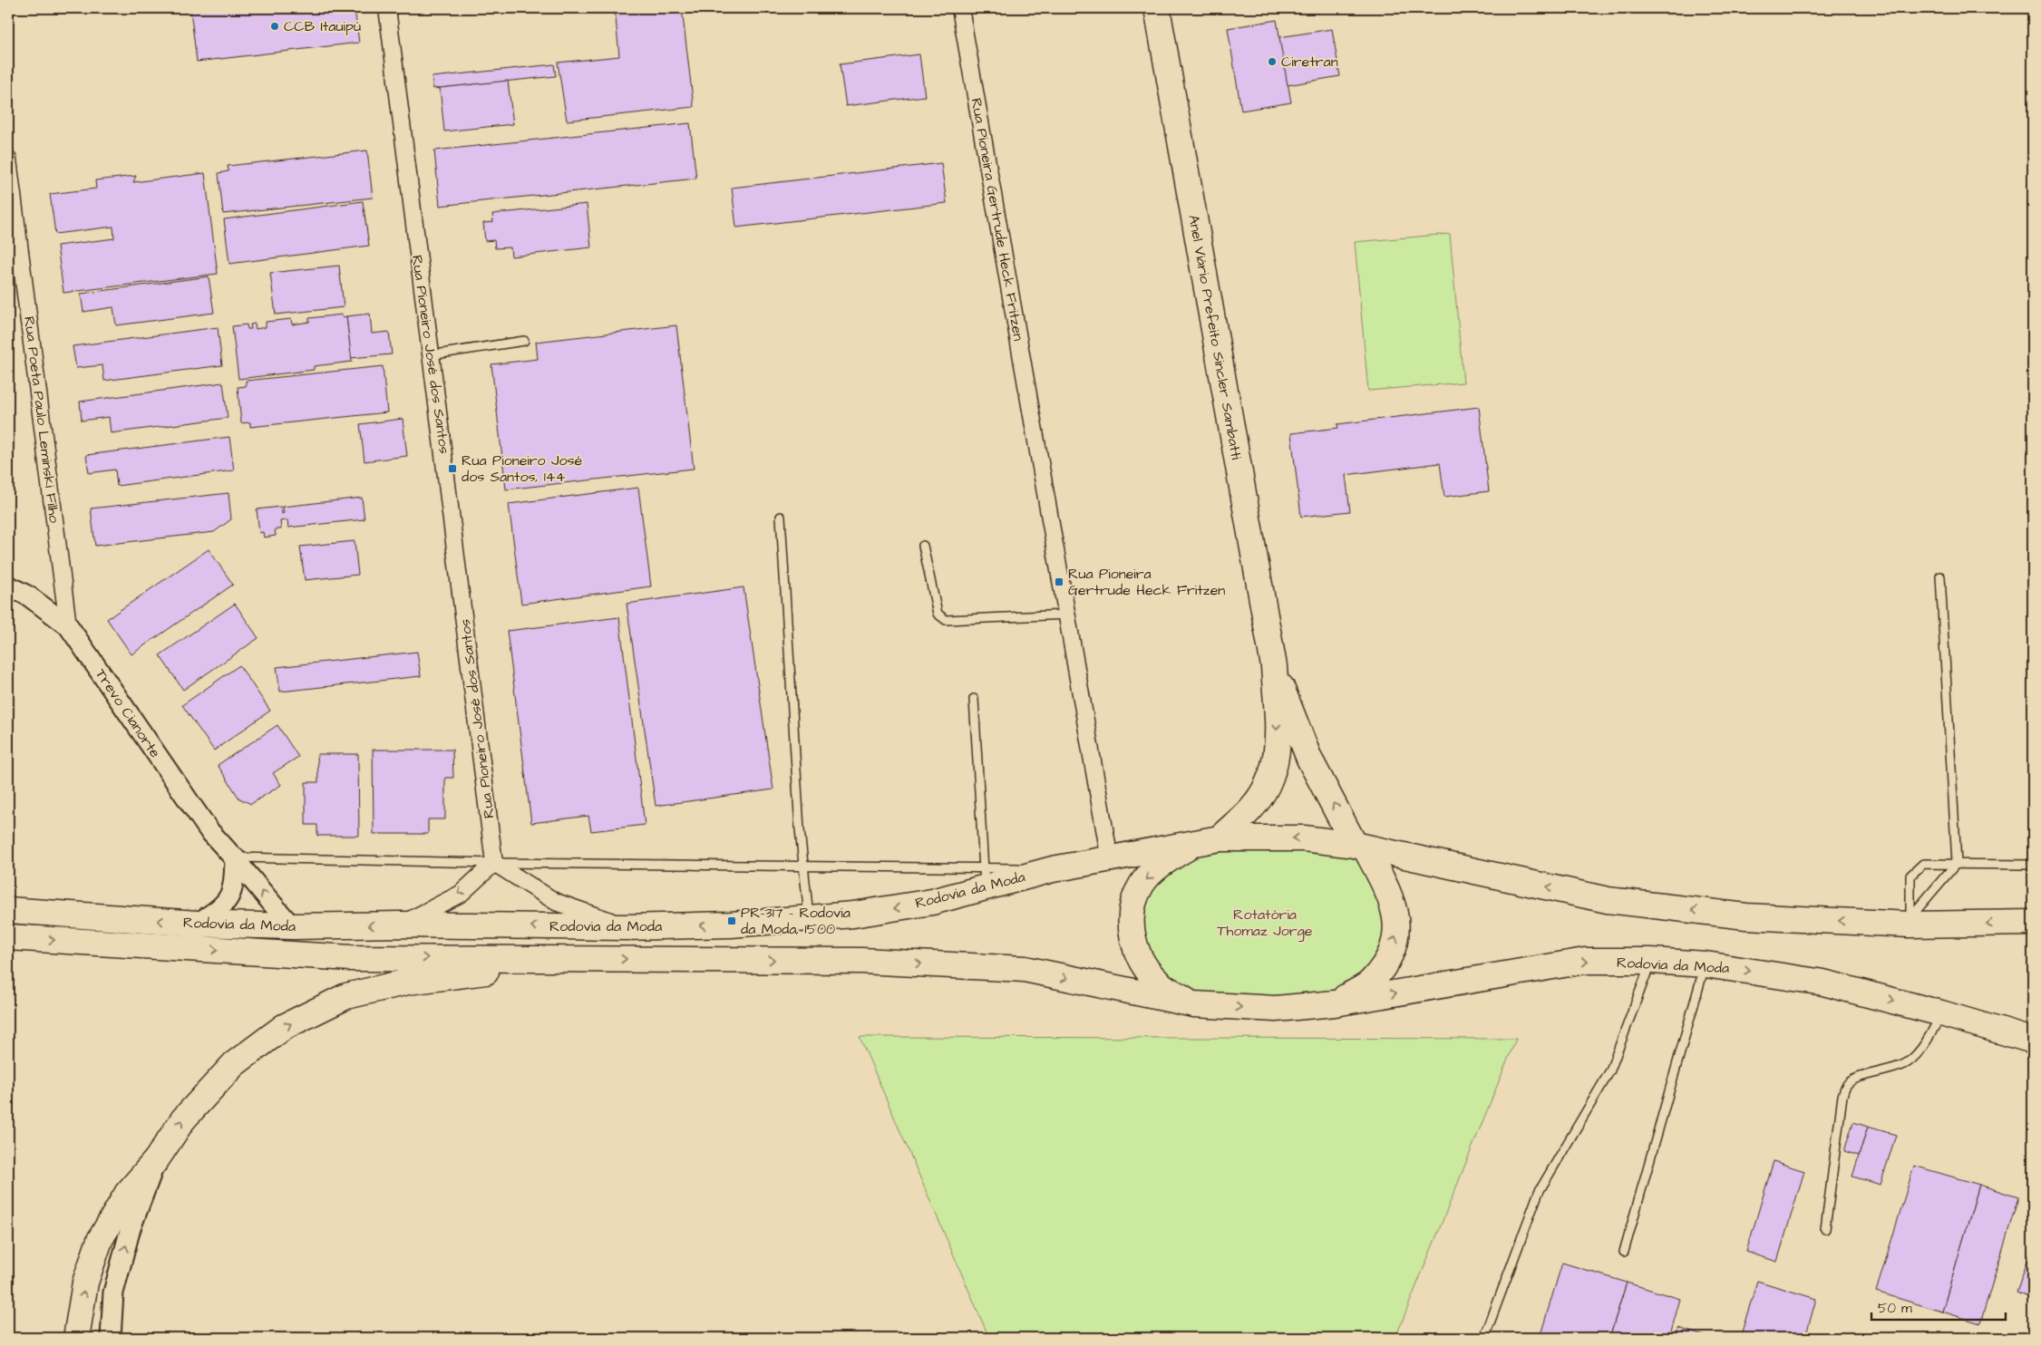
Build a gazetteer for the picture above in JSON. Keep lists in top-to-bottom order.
{
  "streets": {
    "highway": ["Anel Viário Prefeito Sincler Sambatti", "Rodovia da Moda"],
    "street": [
      "Rua Pioneira Gertrude Heck Fritzen",
      "Rua Pioneiro José dos Santos",
      "Rua Poeta Paulo Leminski Filho",
      "Trevo Cianorte"
    ]
  },
  "crossings": [
    ["Rua Pioneira Gertrude Heck Fritzen", "Rodovia da Moda"],
    ["Anel Viário Prefeito Sincler Sambatti", "Rodovia da Moda"],
    ["Rua Poeta Paulo Leminski Filho", "Trevo Cianorte"],
    ["Trevo Cianorte", "Rodovia da Moda"]
  ],
  "parks": ["Rotatória Thomaz Jorge"],
  "places": {
    "other": ["CCB Itauipú", "Ciretran"],
    "transit": ["Rua Pioneiro José dos Santos, 144", "Rua Pioneira Gertrude Heck Fritzen", "PR-317 - Rodovia da Moda, 1500"]
  },
  "scale_bar": "50 m"
}
